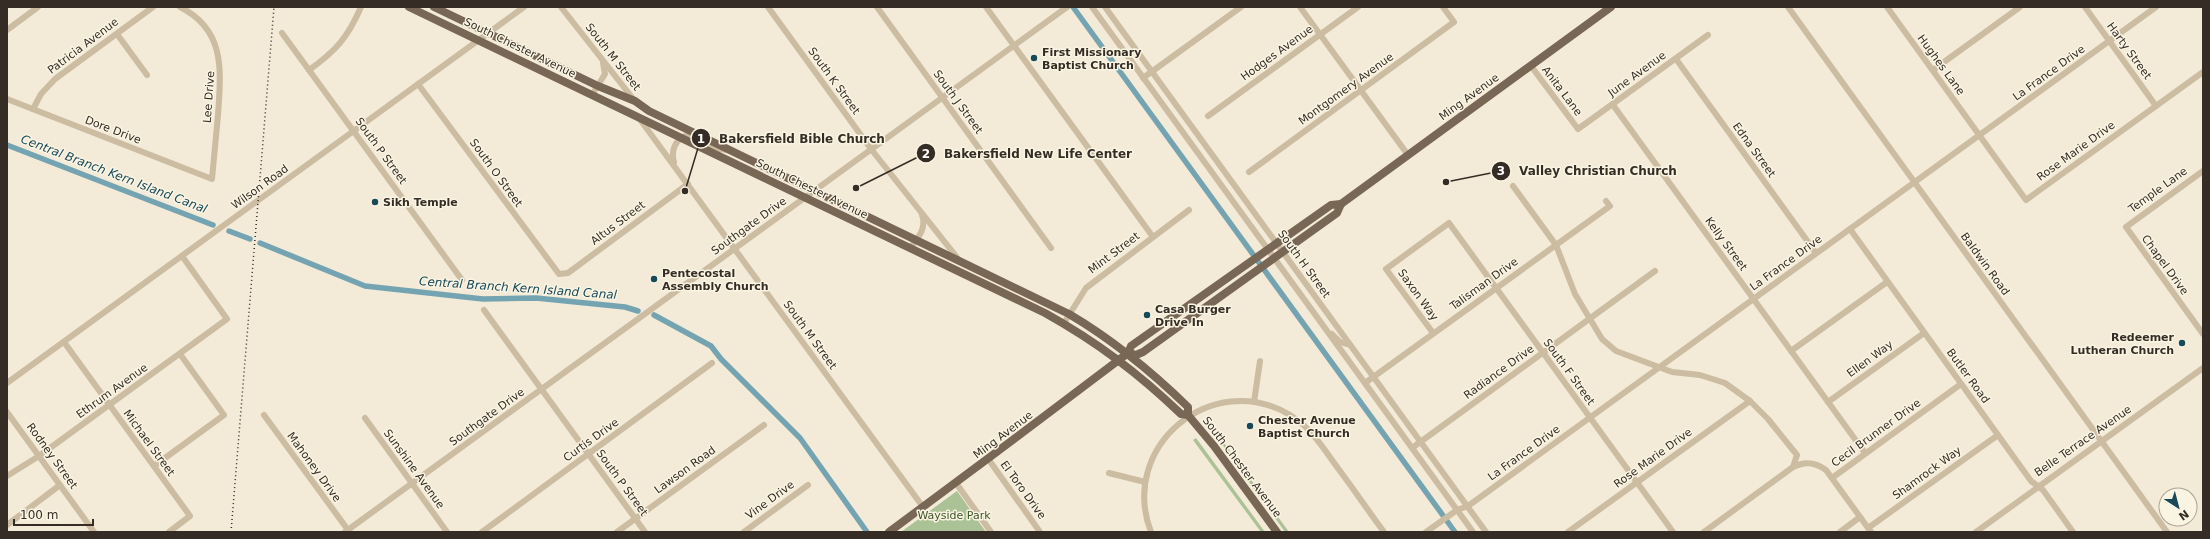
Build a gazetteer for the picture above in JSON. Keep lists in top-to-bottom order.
{
  "streets": {
    "main road": ["South Chester Avenue", "Ming Avenue"],
    "street": [
      "Patricia Avenue",
      "Harty Street",
      "Hodges Avenue",
      "South M Street",
      "Hughes Lane",
      "La France Drive",
      "June Avenue",
      "South K Street",
      "Montgomery Avenue",
      "Anita Lane",
      "Lee Drive",
      "South J Street",
      "Dore Drive",
      "Edna Street",
      "South P Street",
      "Rose Marie Drive",
      "South O Street",
      "Wilson Road",
      "Temple Lane",
      "Altus Street",
      "Southgate Drive",
      "Kelly Street",
      "Mint Street",
      "South H Street",
      "Baldwin Road",
      "Chapel Drive",
      "Talisman Drive",
      "Saxon Way",
      "Ellen Way",
      "Radiance Drive",
      "South F Street",
      "Butler Road",
      "Ethrum Avenue",
      "Cecil Brunner Drive",
      "Curtis Drive",
      "Belle Terrace Avenue",
      "Michael Street",
      "Rodney Street",
      "Mahoney Drive",
      "Sunshine Avenue",
      "Lawson Road",
      "Shamrock Way",
      "El Toro Drive",
      "Vine Drive"
    ]
  },
  "crossings": [
    ["Patricia Avenue", "Dore Drive"],
    ["South Chester Avenue", "South M Street"],
    ["South Chester Avenue", "South K Street"],
    ["South Chester Avenue", "Ming Avenue"],
    ["South Chester Avenue", "Wilson Road"],
    ["South Chester Avenue", "Southgate Drive"],
    ["South Chester Avenue", "Mint Street"],
    ["Harty Street", "La France Drive"],
    ["Harty Street", "Rose Marie Drive"],
    ["South M Street", "Ming Avenue"],
    ["South M Street", "Altus Street"],
    ["South M Street", "Southgate Drive"],
    ["Hughes Lane", "La France Drive"],
    ["Hughes Lane", "Rose Marie Drive"],
    ["La France Drive", "Edna Street"],
    ["La France Drive", "Rose Marie Drive"],
    ["La France Drive", "Kelly Street"],
    ["La France Drive", "South H Street"],
    ["La France Drive", "Baldwin Road"],
    ["La France Drive", "South F Street"],
    ["La France Drive", "Butler Road"],
    ["June Avenue", "Anita Lane"],
    ["June Avenue", "Edna Street"],
    ["June Avenue", "Kelly Street"],
    ["South K Street", "Southgate Drive"],
    ["Anita Lane", "Ming Avenue"],
    ["Lee Drive", "Dore Drive"],
    ["Ming Avenue", "South H Street"],
    ["Ming Avenue", "El Toro Drive"],
    ["South J Street", "Southgate Drive"],
    ["South P Street", "Wilson Road"],
    ["South P Street", "Southgate Drive"],
    ["South P Street", "Curtis Drive"],
    ["South P Street", "Lawson Road"],
    ["Rose Marie Drive", "South F Street"],
    ["South O Street", "Wilson Road"],
    ["South O Street", "Altus Street"],
    ["Wilson Road", "Ethrum Avenue"],
    ["Wilson Road", "Michael Street"],
    ["Temple Lane", "Chapel Drive"],
    ["Southgate Drive", "Mahoney Drive"],
    ["Southgate Drive", "Sunshine Avenue"],
    ["Kelly Street", "Ellen Way"],
    ["Kelly Street", "Cecil Brunner Drive"],
    ["South H Street", "Talisman Drive"],
    ["South H Street", "Radiance Drive"],
    ["Baldwin Road", "Belle Terrace Avenue"],
    ["Talisman Drive", "Saxon Way"],
    ["Talisman Drive", "South F Street"],
    ["Saxon Way", "South F Street"],
    ["Ellen Way", "Butler Road"],
    ["Radiance Drive", "South F Street"],
    ["Butler Road", "Cecil Brunner Drive"],
    ["Butler Road", "Belle Terrace Avenue"],
    ["Butler Road", "Shamrock Way"],
    ["Ethrum Avenue", "Michael Street"],
    ["Ethrum Avenue", "Rodney Street"]
  ],
  "water": ["Central Branch Kern Island Canal"],
  "parks": ["Wayside Park"],
  "places": [
    "First Missionary Baptist Church",
    "Valley Christian Church",
    "Bakersfield New Life Center",
    "Bakersfield Bible Church",
    "Sikh Temple",
    "Pentecostal Assembly Church",
    "Casa Burger Drive In",
    "Redeemer Lutheran Church",
    "Chester Avenue Baptist Church"
  ],
  "scale_bar": "100 m",
  "north": "bottom right"
}
